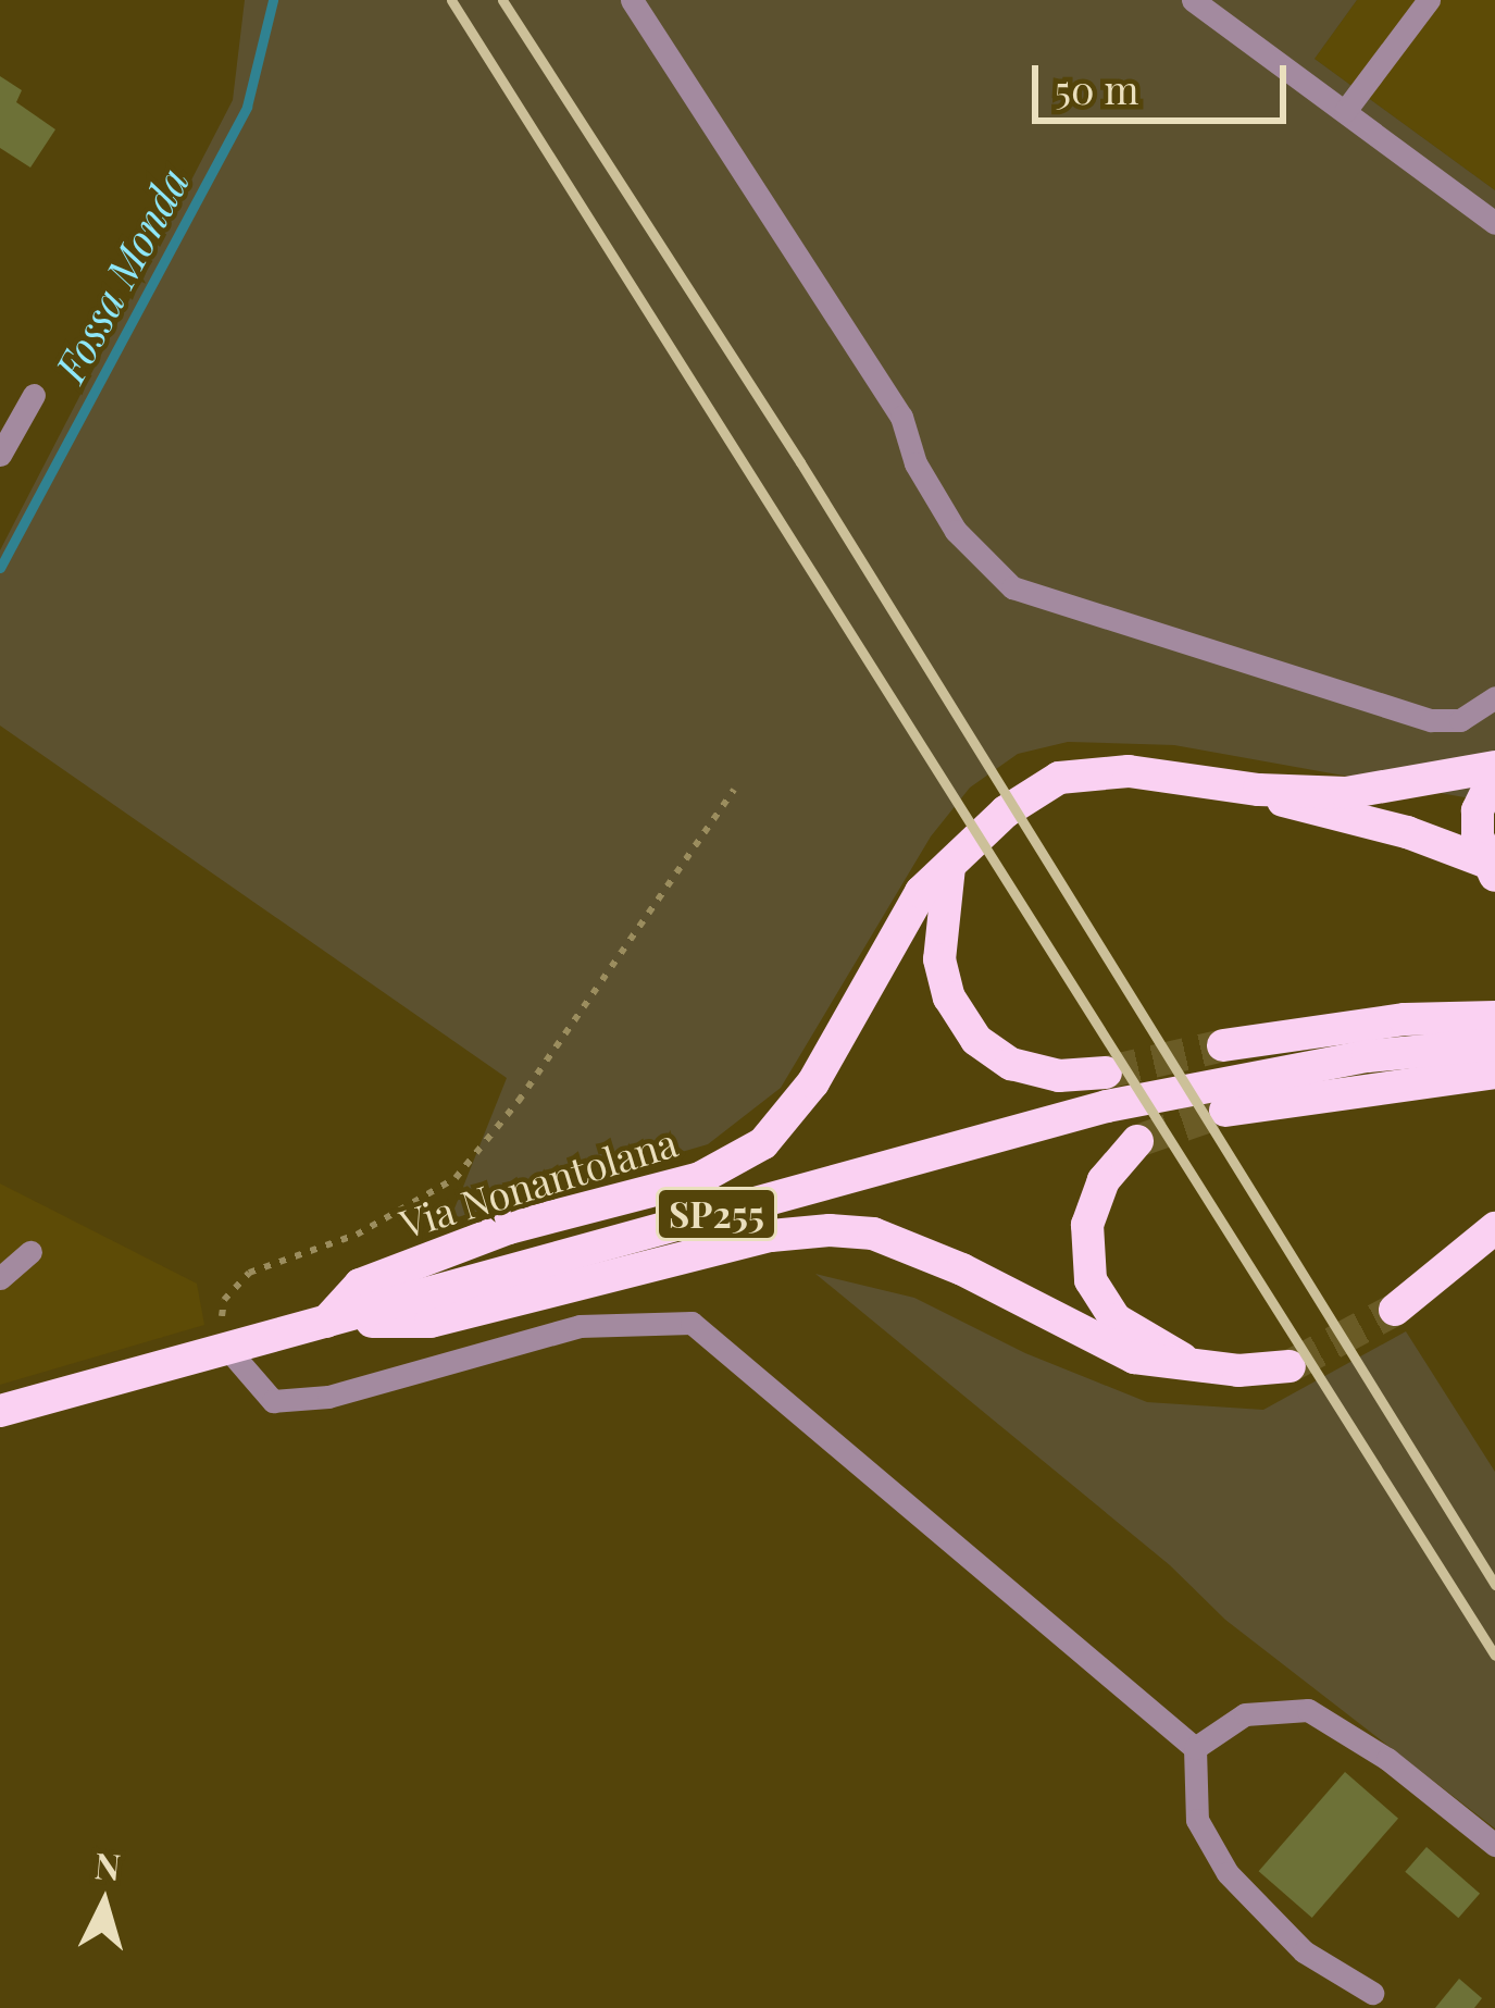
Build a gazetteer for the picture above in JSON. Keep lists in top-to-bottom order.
{
  "streets": {
    "main road": ["Via Nonantolana", "SP255"]
  },
  "water": ["Fossa Monda"],
  "scale_bar": "50 m",
  "north": "top"
}
